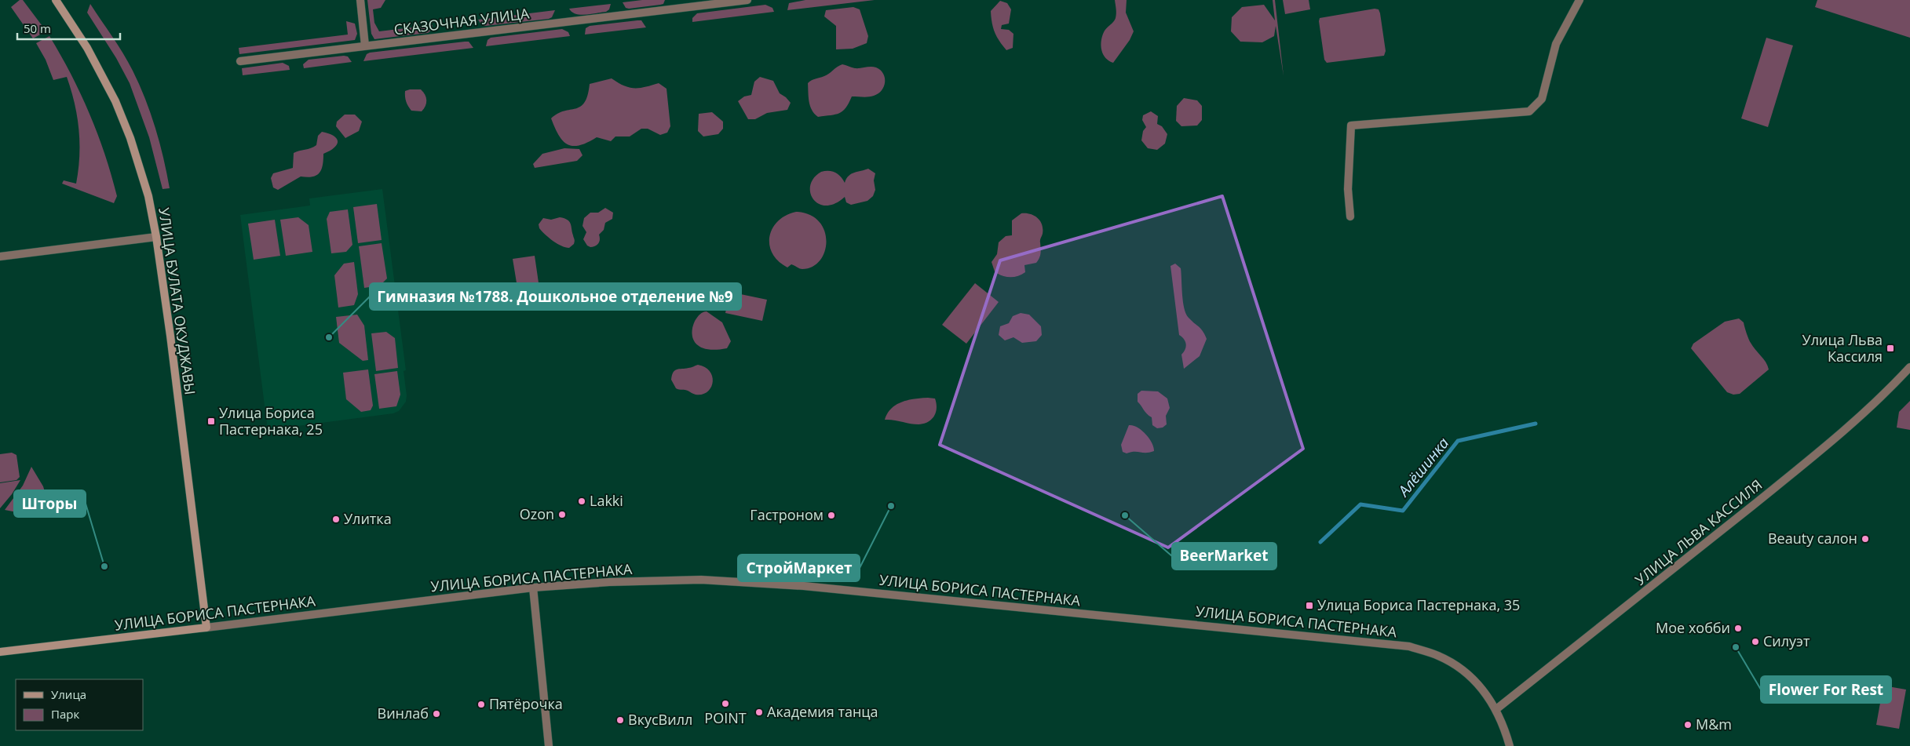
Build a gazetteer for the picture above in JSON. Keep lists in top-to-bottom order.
{
  "streets": {
    "street": [
      "СКАЗОЧНАЯ УЛИЦА",
      "УЛИЦА БУЛАТА ОКУДЖАВЫ",
      "УЛИЦА ЛЬВА КАССИЛЯ",
      "УЛИЦА БОРИСА ПАСТЕРНАКА"
    ]
  },
  "crossings": [
    ["УЛИЦА БУЛАТА ОКУДЖАВЫ", "УЛИЦА БОРИСА ПАСТЕРНАКА"],
    ["УЛИЦА ЛЬВА КАССИЛЯ", "УЛИЦА БОРИСА ПАСТЕРНАКА"]
  ],
  "water": ["Алёшинка"],
  "places": {
    "other": [
      "Гимназия №1788. Дошкольное отделение №9",
      "Lakki",
      "СтройМаркет",
      "Ozon",
      "Гастроном",
      "BeerMarket",
      "Улитка",
      "Beauty салон",
      "Шторы",
      "Мое хобби",
      "Силуэт",
      "Flower For Rest",
      "POINT",
      "Пятёрочка",
      "Академия танца",
      "Винлаб",
      "ВкусВилл",
      "M&m"
    ],
    "transit": ["Улица Льва Кассиля", "Улица Бориса Пастернака, 25", "Улица Бориса Пастернака, 35"]
  },
  "legend": ["Улица", "Парк"],
  "scale_bar": "50 m"
}
